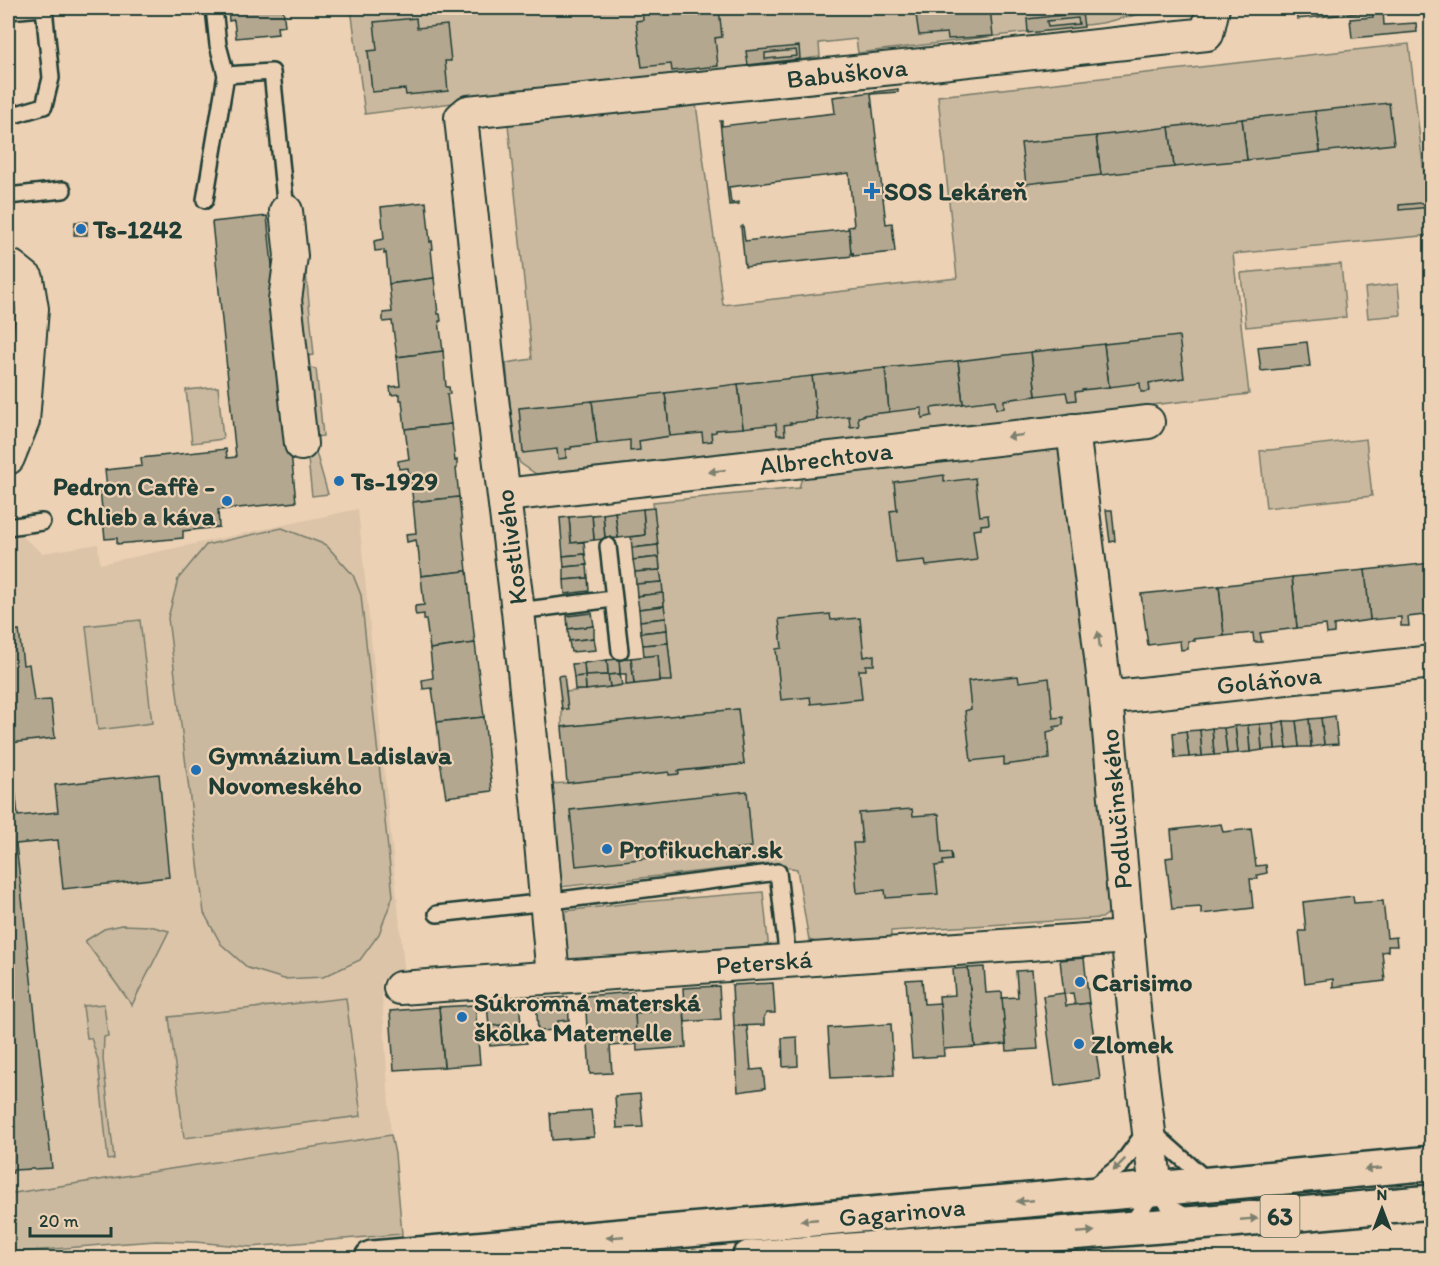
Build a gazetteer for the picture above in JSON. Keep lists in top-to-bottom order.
{
  "streets": {
    "main road": ["Gagarinova", "63"],
    "street": [
      "Babuškova",
      "Albrechtova",
      "Kostlivého",
      "Goláňova",
      "Podlučinského",
      "Peterská"
    ]
  },
  "crossings": [
    ["Babuškova", "Kostlivého"],
    ["Albrechtova", "Kostlivého"],
    ["Albrechtova", "Podlučinského"],
    ["Kostlivého", "Peterská"],
    ["Goláňova", "Podlučinského"],
    ["Podlučinského", "Peterská"],
    ["Podlučinského", "Gagarinova"]
  ],
  "one_way": ["Albrechtova", "Podlučinského"],
  "places": {
    "health": ["SOS Lekáreň"],
    "other": [
      "Ts-1242",
      "Ts-1929",
      "Pedron Caffè - Chlieb a káva",
      "Gymnázium Ladislava Novomeského",
      "Profikuchar.sk",
      "Carisimo",
      "Súkromná materská škôlka Maternelle",
      "Zlomek"
    ]
  },
  "scale_bar": "20 m",
  "north": "top"
}
